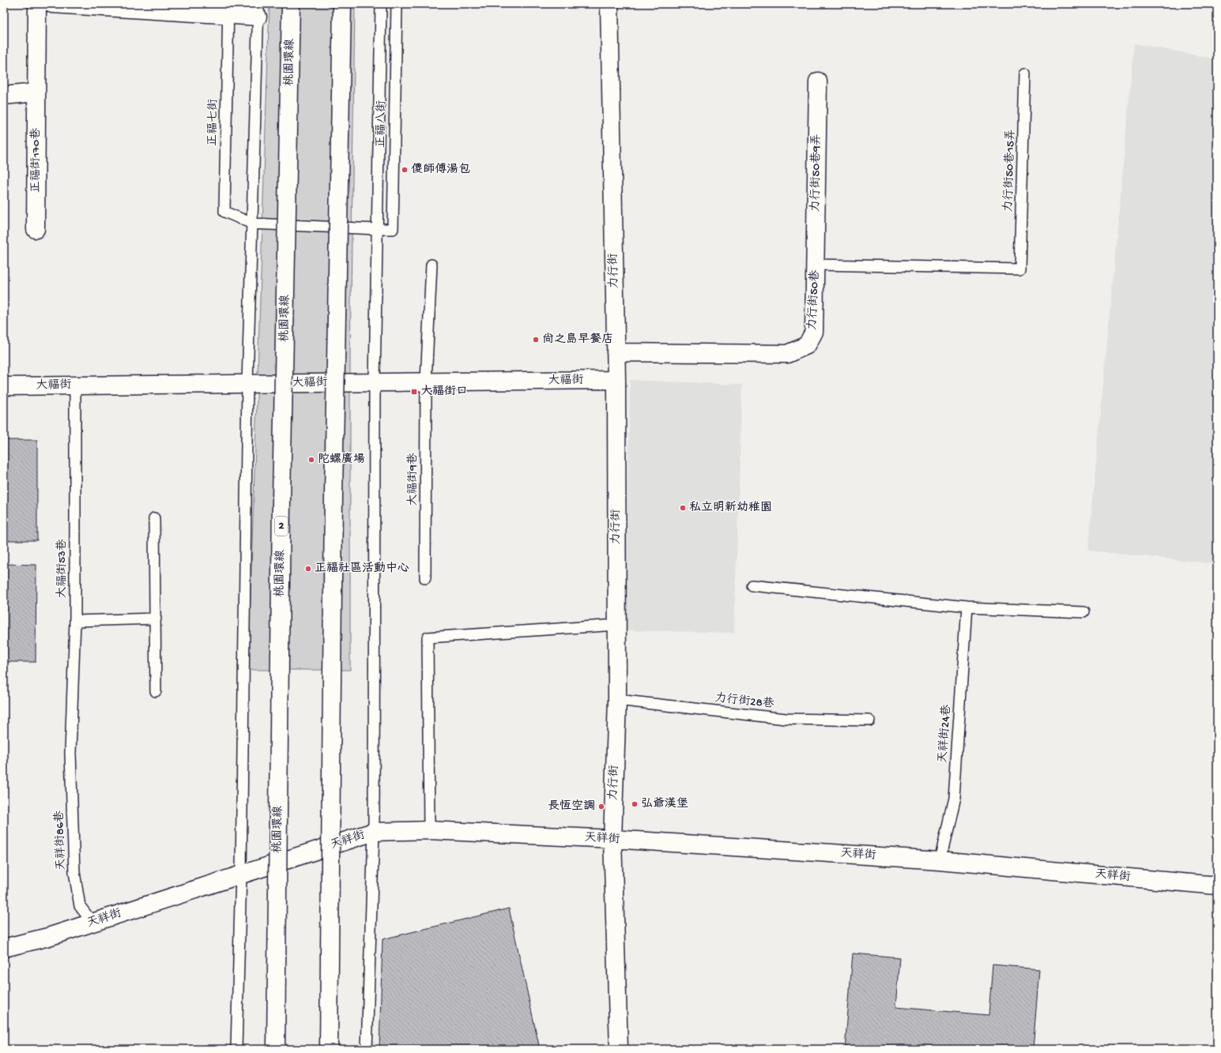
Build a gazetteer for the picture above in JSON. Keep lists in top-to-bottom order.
{
  "streets": {
    "main road": [
      "桃園環線",
      "正福街170巷",
      "力行街50巷9弄",
      "力行街",
      "力行街50巷",
      "大福街",
      "2",
      "天祥街"
    ],
    "lane": [
      "正福七街",
      "正福八街",
      "力行街50巷15弄",
      "大福街9巷",
      "大福街53巷",
      "力行街28巷",
      "天祥街24巷",
      "天祥街86巷"
    ]
  },
  "crossings": [
    ["力行街50巷15弄", "力行街50巷"],
    ["力行街50巷9弄", "力行街50巷"],
    ["力行街", "力行街50巷"],
    ["力行街", "大福街"],
    ["力行街", "力行街28巷"],
    ["力行街", "天祥街"],
    ["大福街", "大福街9巷"],
    ["大福街", "大福街53巷"],
    ["大福街53巷", "天祥街86巷"],
    ["天祥街24巷", "天祥街"],
    ["天祥街", "天祥街86巷"]
  ],
  "places": {
    "other": [
      "儍師傅湯包",
      "尚之島早餐店",
      "陀螺廣場",
      "私立明新幼稚園",
      "正福社區活動中心",
      "弘爺漢堡",
      "長恆空調"
    ],
    "transit": ["大福街口"]
  }
}
